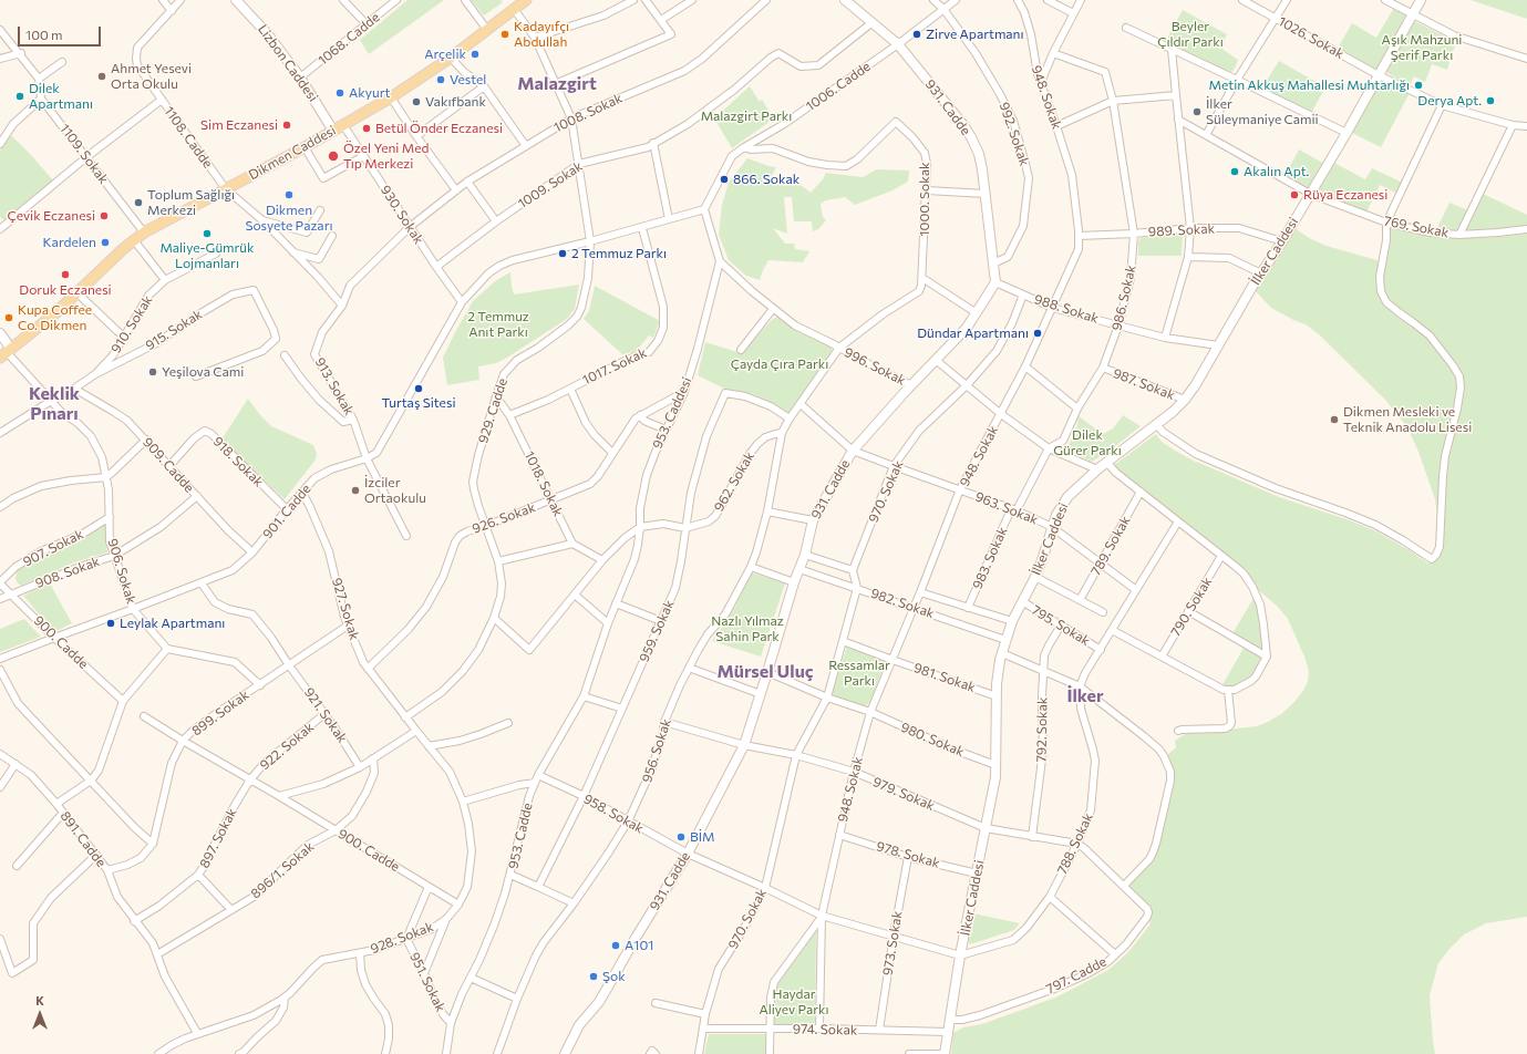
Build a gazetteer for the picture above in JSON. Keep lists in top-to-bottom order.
{
  "streets": {
    "main road": [
      "Lizbon Caddesi",
      "931. Cadde",
      "Dikmen Caddesi",
      "İlker Caddesi"
    ],
    "street": [
      "1026. Sokak",
      "1068. Cadde",
      "1006. Cadde",
      "948. Sokak",
      "1008. Sokak",
      "992. Sokak",
      "1108. Cadde",
      "1109. Sokak",
      "1009. Sokak",
      "1000. Sokak",
      "930. Sokak",
      "769. Sokak",
      "989. Sokak",
      "986. Sokak",
      "988. Sokak",
      "910. Sokak",
      "915. Sokak",
      "1017. Sokak",
      "996. Sokak",
      "987. Sokak",
      "913. Sokak",
      "929. Cadde",
      "953. Caddesi",
      "918. Sokak",
      "909. Cadde",
      "962. Sokak",
      "1018. Sokak",
      "970. Sokak",
      "963. Sokak",
      "901. Cadde",
      "926. Sokak",
      "789. Sokak",
      "907. Sokak",
      "983. Sokak",
      "906. Sokak",
      "908. Sokak",
      "982. Sokak",
      "790. Sokak",
      "927. Sokak",
      "795. Sokak",
      "959. Sokak",
      "900. Cadde",
      "981. Sokak",
      "899. Sokak",
      "921. Sokak",
      "792. Sokak",
      "980. Sokak",
      "922. Sokak",
      "956. Sokak",
      "979. Sokak",
      "958. Sokak",
      "953. Cadde",
      "897. Sokak",
      "891. Cadde",
      "788. Sokak",
      "978. Sokak",
      "896/1. Sokak",
      "928. Sokak",
      "973. Sokak",
      "797. Cadde",
      "951. Sokak",
      "974. Sokak"
    ]
  },
  "crossings": [
    ["1026. Sokak", "İlker Caddesi"],
    ["1068. Cadde", "Lizbon Caddesi"],
    ["Lizbon Caddesi", "Dikmen Caddesi"],
    ["1006. Cadde", "931. Cadde"],
    ["1006. Cadde", "992. Sokak"],
    ["1006. Cadde", "1000. Sokak"],
    ["948. Sokak", "989. Sokak"],
    ["948. Sokak", "988. Sokak"],
    ["948. Sokak", "963. Sokak"],
    ["948. Sokak", "982. Sokak"],
    ["948. Sokak", "981. Sokak"],
    ["948. Sokak", "980. Sokak"],
    ["948. Sokak", "979. Sokak"],
    ["948. Sokak", "958. Sokak"],
    ["948. Sokak", "978. Sokak"],
    ["931. Cadde", "992. Sokak"],
    ["931. Cadde", "1009. Sokak"],
    ["931. Cadde", "988. Sokak"],
    ["931. Cadde", "996. Sokak"],
    ["931. Cadde", "963. Sokak"],
    ["931. Cadde", "982. Sokak"],
    ["931. Cadde", "979. Sokak"],
    ["931. Cadde", "958. Sokak"],
    ["1008. Sokak", "930. Sokak"],
    ["1008. Sokak", "913. Sokak"],
    ["1008. Sokak", "929. Cadde"],
    ["1108. Cadde", "Dikmen Caddesi"],
    ["Dikmen Caddesi", "1109. Sokak"],
    ["Dikmen Caddesi", "930. Sokak"],
    ["Dikmen Caddesi", "929. Cadde"],
    ["Dikmen Caddesi", "906. Sokak"],
    ["1009. Sokak", "930. Sokak"],
    ["1009. Sokak", "929. Cadde"],
    ["1000. Sokak", "996. Sokak"],
    ["1000. Sokak", "963. Sokak"],
    ["1000. Sokak", "959. Sokak"],
    ["1000. Sokak", "956. Sokak"],
    ["930. Sokak", "913. Sokak"],
    ["930. Sokak", "901. Cadde"],
    ["769. Sokak", "İlker Caddesi"],
    ["989. Sokak", "İlker Caddesi"],
    ["989. Sokak", "986. Sokak"],
    ["İlker Caddesi", "988. Sokak"],
    ["İlker Caddesi", "987. Sokak"],
    ["İlker Caddesi", "963. Sokak"],
    ["İlker Caddesi", "982. Sokak"],
    ["İlker Caddesi", "795. Sokak"],
    ["İlker Caddesi", "981. Sokak"],
    ["İlker Caddesi", "980. Sokak"],
    ["İlker Caddesi", "979. Sokak"],
    ["İlker Caddesi", "958. Sokak"],
    ["İlker Caddesi", "788. Sokak"],
    ["İlker Caddesi", "978. Sokak"],
    ["İlker Caddesi", "797. Cadde"],
    ["İlker Caddesi", "974. Sokak"],
    ["986. Sokak", "988. Sokak"],
    ["986. Sokak", "987. Sokak"],
    ["986. Sokak", "983. Sokak"],
    ["988. Sokak", "970. Sokak"],
    ["910. Sokak", "915. Sokak"],
    ["910. Sokak", "909. Cadde"],
    ["910. Sokak", "906. Sokak"],
    ["1017. Sokak", "1018. Sokak"],
    ["996. Sokak", "953. Caddesi"],
    ["913. Sokak", "901. Cadde"],
    ["929. Cadde", "1018. Sokak"],
    ["929. Cadde", "901. Cadde"],
    ["929. Cadde", "926. Sokak"],
    ["929. Cadde", "927. Sokak"],
    ["929. Cadde", "928. Sokak"],
    ["953. Caddesi", "953. Cadde"],
    ["918. Sokak", "909. Cadde"],
    ["918. Sokak", "901. Cadde"],
    ["909. Cadde", "901. Cadde"],
    ["909. Cadde", "908. Sokak"],
    ["962. Sokak", "959. Sokak"],
    ["962. Sokak", "956. Sokak"],
    ["1018. Sokak", "926. Sokak"],
    ["970. Sokak", "963. Sokak"],
    ["970. Sokak", "980. Sokak"],
    ["970. Sokak", "979. Sokak"],
    ["970. Sokak", "958. Sokak"],
    ["970. Sokak", "974. Sokak"],
    ["963. Sokak", "789. Sokak"],
    ["963. Sokak", "983. Sokak"],
    ["963. Sokak", "788. Sokak"],
    ["901. Cadde", "906. Sokak"],
    ["901. Cadde", "927. Sokak"],
    ["901. Cadde", "900. Cadde"],
    ["901. Cadde", "921. Sokak"],
    ["926. Sokak", "927. Sokak"],
    ["907. Sokak", "906. Sokak"],
    ["907. Sokak", "900. Cadde"],
    ["983. Sokak", "982. Sokak"],
    ["906. Sokak", "908. Sokak"],
    ["908. Sokak", "900. Cadde"],
    ["927. Sokak", "899. Sokak"],
    ["927. Sokak", "928. Sokak"],
    ["795. Sokak", "792. Sokak"],
    ["795. Sokak", "788. Sokak"],
    ["959. Sokak", "956. Sokak"],
    ["959. Sokak", "958. Sokak"],
    ["900. Cadde", "899. Sokak"],
    ["900. Cadde", "922. Sokak"],
    ["900. Cadde", "897. Sokak"],
    ["900. Cadde", "896/1. Sokak"],
    ["900. Cadde", "928. Sokak"],
    ["899. Sokak", "921. Sokak"],
    ["921. Sokak", "922. Sokak"],
    ["792. Sokak", "979. Sokak"],
    ["922. Sokak", "897. Sokak"],
    ["956. Sokak", "979. Sokak"],
    ["956. Sokak", "958. Sokak"],
    ["979. Sokak", "788. Sokak"],
    ["958. Sokak", "953. Cadde"],
    ["958. Sokak", "788. Sokak"],
    ["958. Sokak", "973. Sokak"],
    ["953. Cadde", "951. Sokak"],
    ["897. Sokak", "891. Cadde"],
    ["891. Cadde", "896/1. Sokak"],
    ["891. Cadde", "928. Sokak"],
    ["978. Sokak", "973. Sokak"],
    ["928. Sokak", "951. Sokak"],
    ["973. Sokak", "974. Sokak"]
  ],
  "districts": [
    "Malazgirt",
    "Keklik Pınarı",
    "Mürsel Uluç",
    "İlker"
  ],
  "parks": [
    "Beyler Çıldır Parkı",
    "Aşık Mahzuni Şerif Parkı",
    "Malazgirt Parkı",
    "2 Temmuz Anıt Parkı",
    "Çayda Çıra Parkı",
    "Dilek Gürer Parkı",
    "Nazlı Yılmaz Sahin Park",
    "Ressamlar Parkı",
    "Haydar Aliyev Parkı"
  ],
  "places": [
    "Kadayıfçı Abdullah",
    "Zirve Apartmanı",
    "Arçelik",
    "Ahmet Yesevi Orta Okulu",
    "Vestel",
    "Metin Akkuş Mahallesi Muhtarlığı",
    "Akyurt",
    "Dilek Apartmanı",
    "Derya Apt.",
    "Vakıfbank",
    "İlker Süleymaniye Camii",
    "Sim Eczanesi",
    "Betül Önder Eczanesi",
    "Özel Yeni Med Tıp Merkezi",
    "Akalın Apt.",
    "866. Sokak",
    "Dikmen Sosyete Pazarı",
    "Rüya Eczanesi",
    "Toplum Sağlığı Merkezi",
    "Çevik Eczanesi",
    "Maliye-Gümrük Lojmanları",
    "Kardelen",
    "2 Temmuz Parkı",
    "Doruk Eczanesi",
    "Kupa Coffee Co. Dikmen",
    "Dündar Apartmanı",
    "Yeşilova Cami",
    "Turtaş Sitesi",
    "Dikmen Mesleki ve Teknik Anadolu Lisesi",
    "İzciler Ortaokulu",
    "Leylak Apartmanı",
    "BİM",
    "A101",
    "Şok"
  ],
  "scale_bar": "100 m",
  "north": "top"
}
